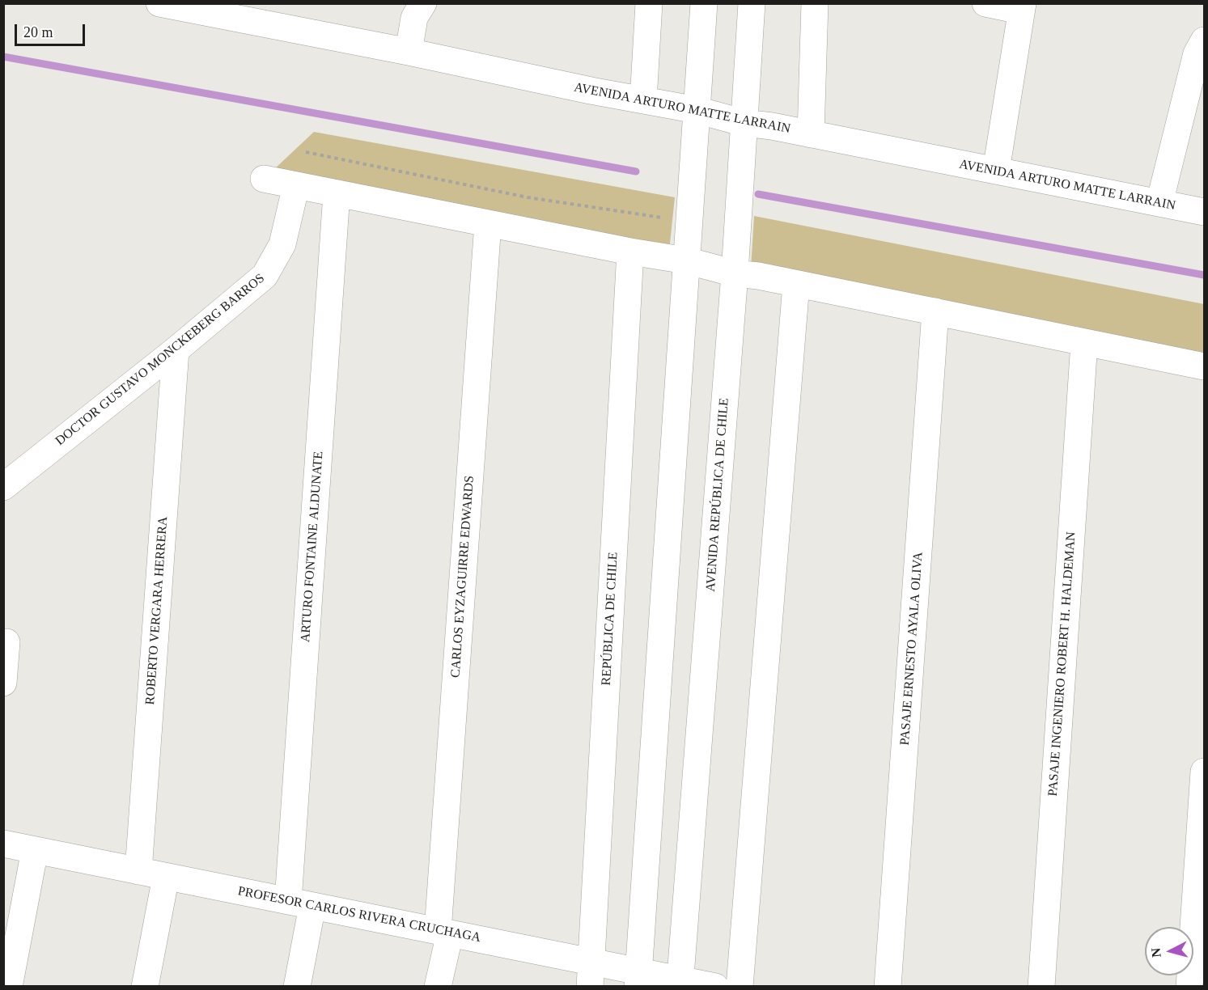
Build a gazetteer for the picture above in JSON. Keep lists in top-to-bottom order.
{
  "streets": {
    "street": [
      "AVENIDA ARTURO MATTE LARRAIN",
      "DOCTOR GUSTAVO MONCKEBERG BARROS",
      "AVENIDA REPÚBLICA DE CHILE",
      "ARTURO FONTAINE ALDUNATE",
      "CARLOS EYZAGUIRRE EDWARDS",
      "ROBERTO VERGARA HERRERA",
      "REPÚBLICA DE CHILE",
      "PASAJE ERNESTO AYALA OLIVA",
      "PASAJE INGENIERO ROBERT H. HALDEMAN",
      "PROFESOR CARLOS RIVERA CRUCHAGA"
    ]
  },
  "crossings": [
    ["AVENIDA ARTURO MATTE LARRAIN", "AVENIDA REPÚBLICA DE CHILE"],
    ["DOCTOR GUSTAVO MONCKEBERG BARROS", "ROBERTO VERGARA HERRERA"],
    ["AVENIDA REPÚBLICA DE CHILE", "PROFESOR CARLOS RIVERA CRUCHAGA"],
    ["ARTURO FONTAINE ALDUNATE", "PROFESOR CARLOS RIVERA CRUCHAGA"],
    ["CARLOS EYZAGUIRRE EDWARDS", "PROFESOR CARLOS RIVERA CRUCHAGA"],
    ["ROBERTO VERGARA HERRERA", "PROFESOR CARLOS RIVERA CRUCHAGA"],
    ["REPÚBLICA DE CHILE", "PROFESOR CARLOS RIVERA CRUCHAGA"]
  ],
  "scale_bar": "20 m",
  "north": "left"
}
